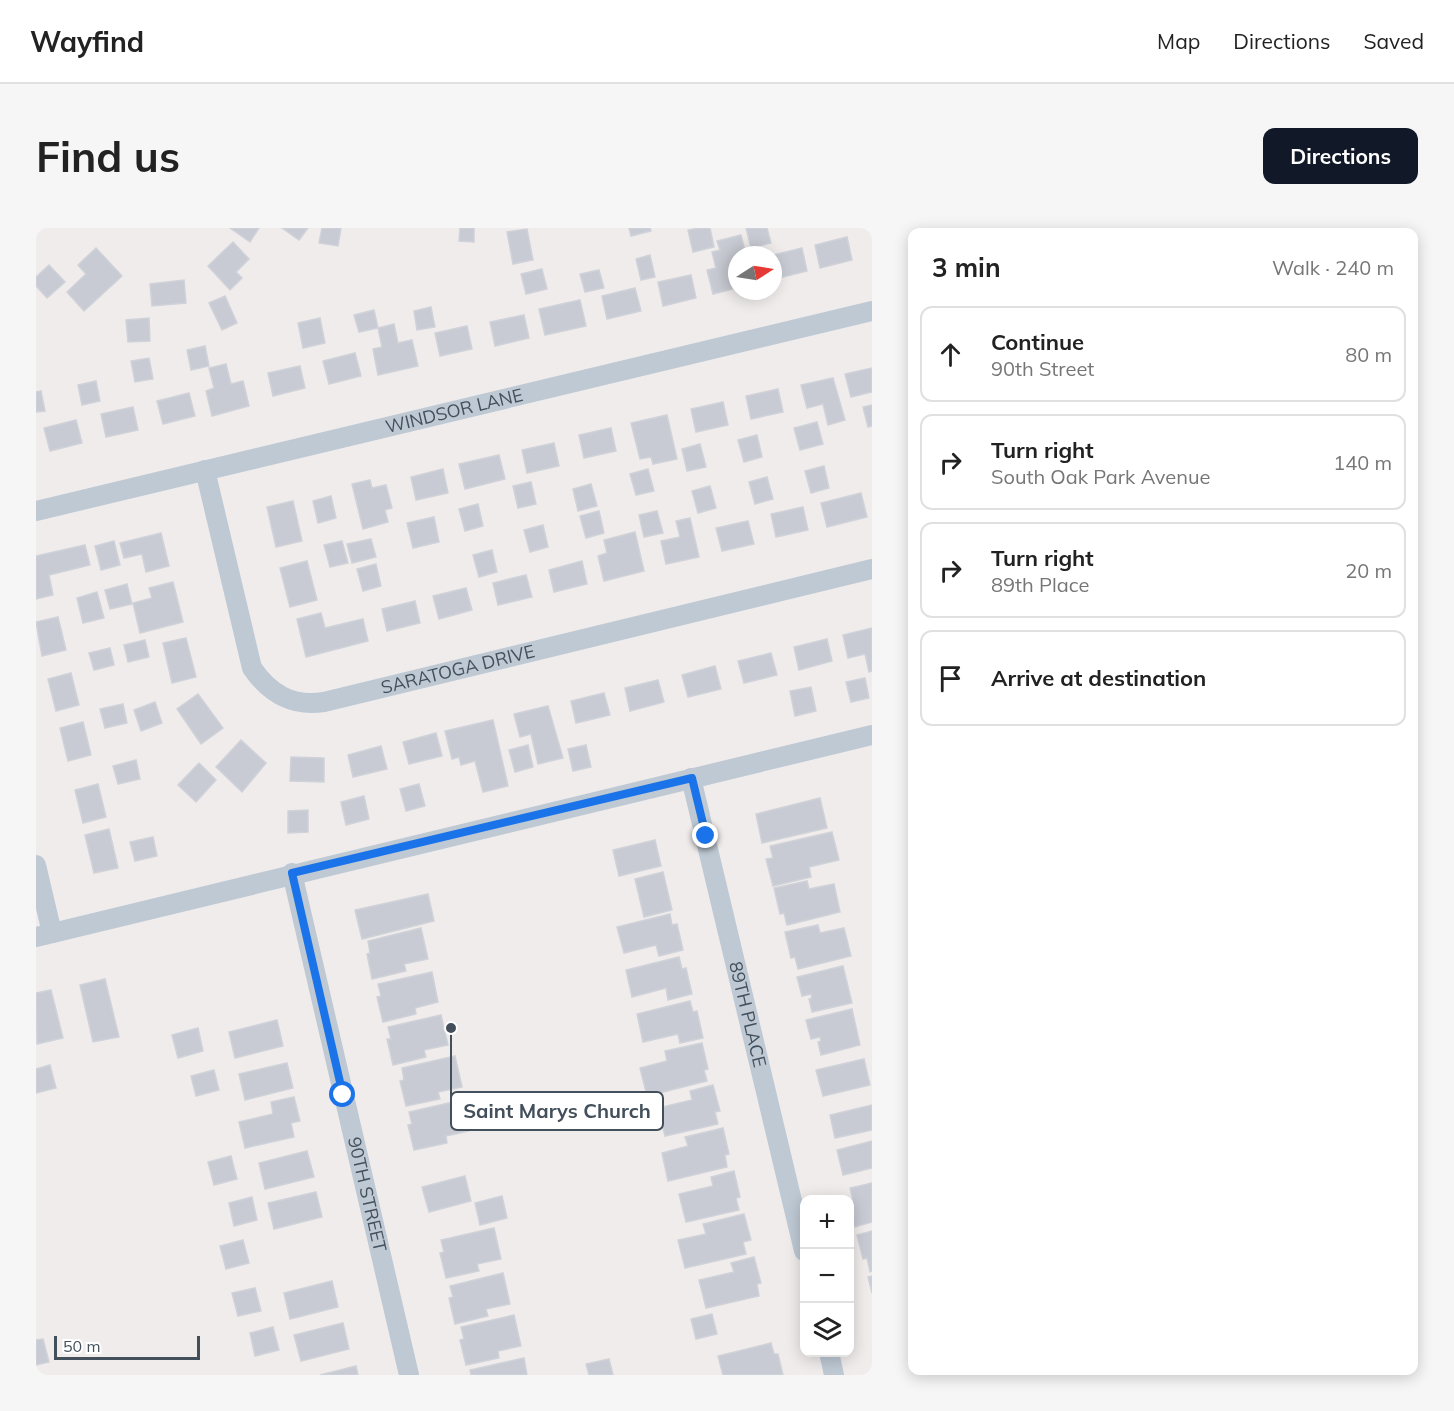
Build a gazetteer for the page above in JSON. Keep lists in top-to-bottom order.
{
  "streets": {
    "street": [
      "WINDSOR LANE",
      "SARATOGA DRIVE",
      "89TH PLACE",
      "90TH STREET"
    ]
  },
  "crossings": [
    ["WINDSOR LANE", "SARATOGA DRIVE"]
  ],
  "places": ["Saint Marys Church"],
  "scale_bar": "50 m",
  "north": "right",
  "page": {
    "header": "Wayfind",
    "nav": ["Map", "Directions", "Saved"],
    "buttons": "Directions",
    "title": "Find us",
    "heading": ["3 min", "Walk · 240 m"],
    "list": [
      ["Continue", "90th Street", "80 m"],
      ["Turn right", "South Oak Park Avenue", "140 m"],
      ["Turn right", "89th Place", "20 m"],
      "Arrive at destination"
    ],
    "map_buttons": ["+", "−"],
    "scale": "50 m"
  }
}
